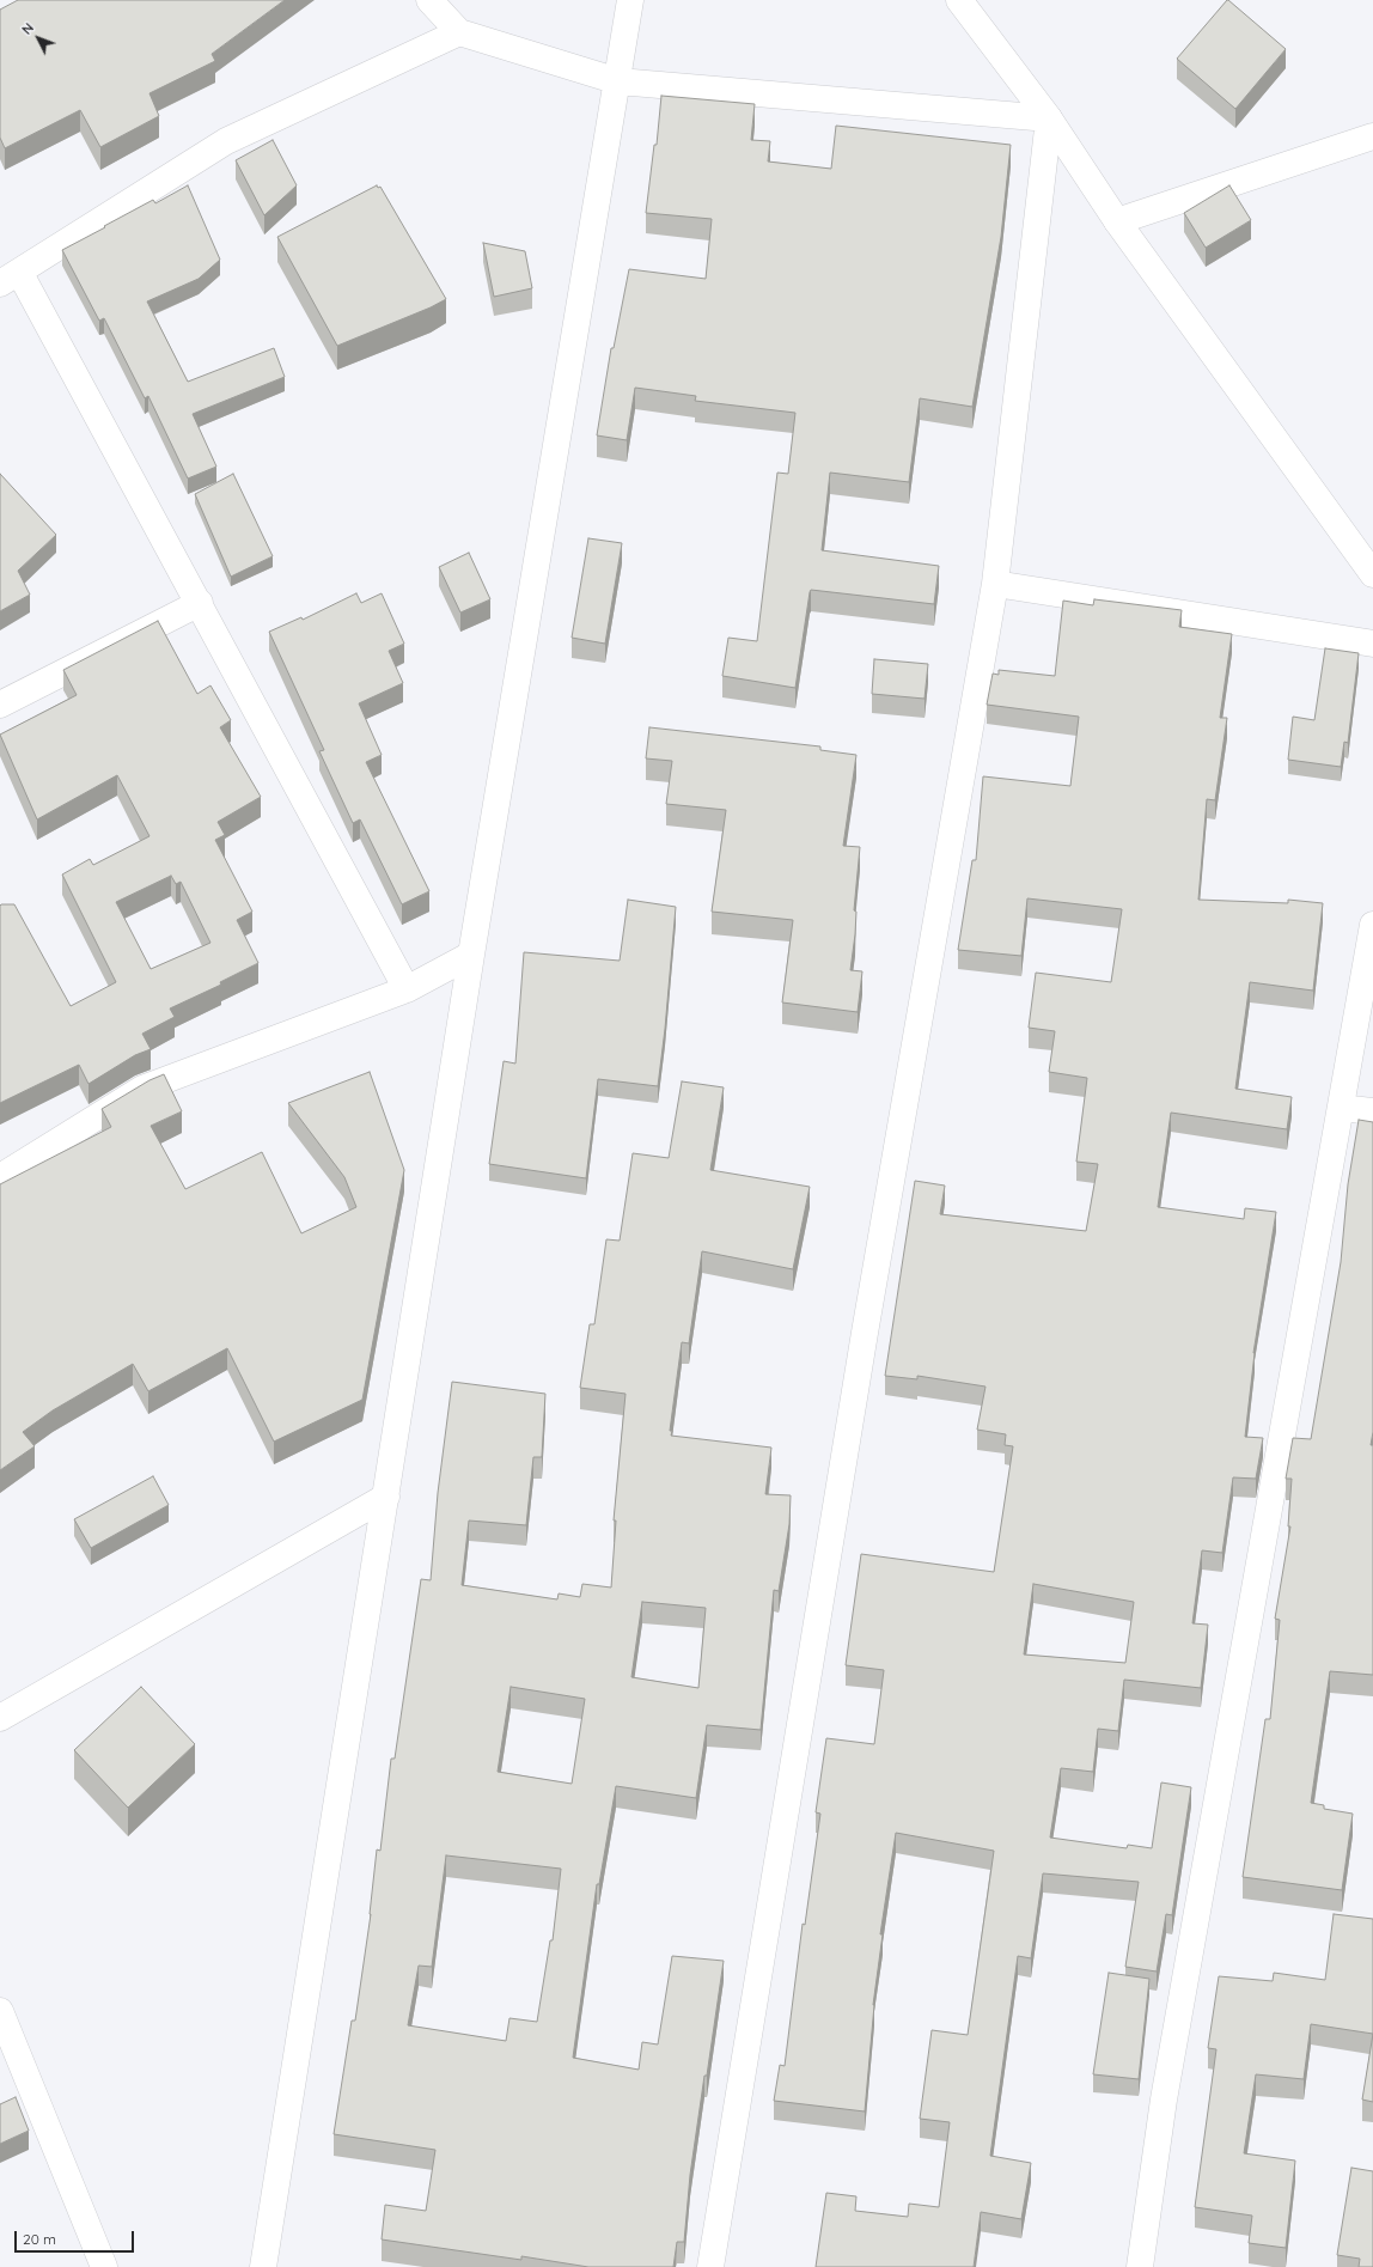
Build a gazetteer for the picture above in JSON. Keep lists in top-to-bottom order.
{
  "scale_bar": "20 m",
  "north": "top left"
}
